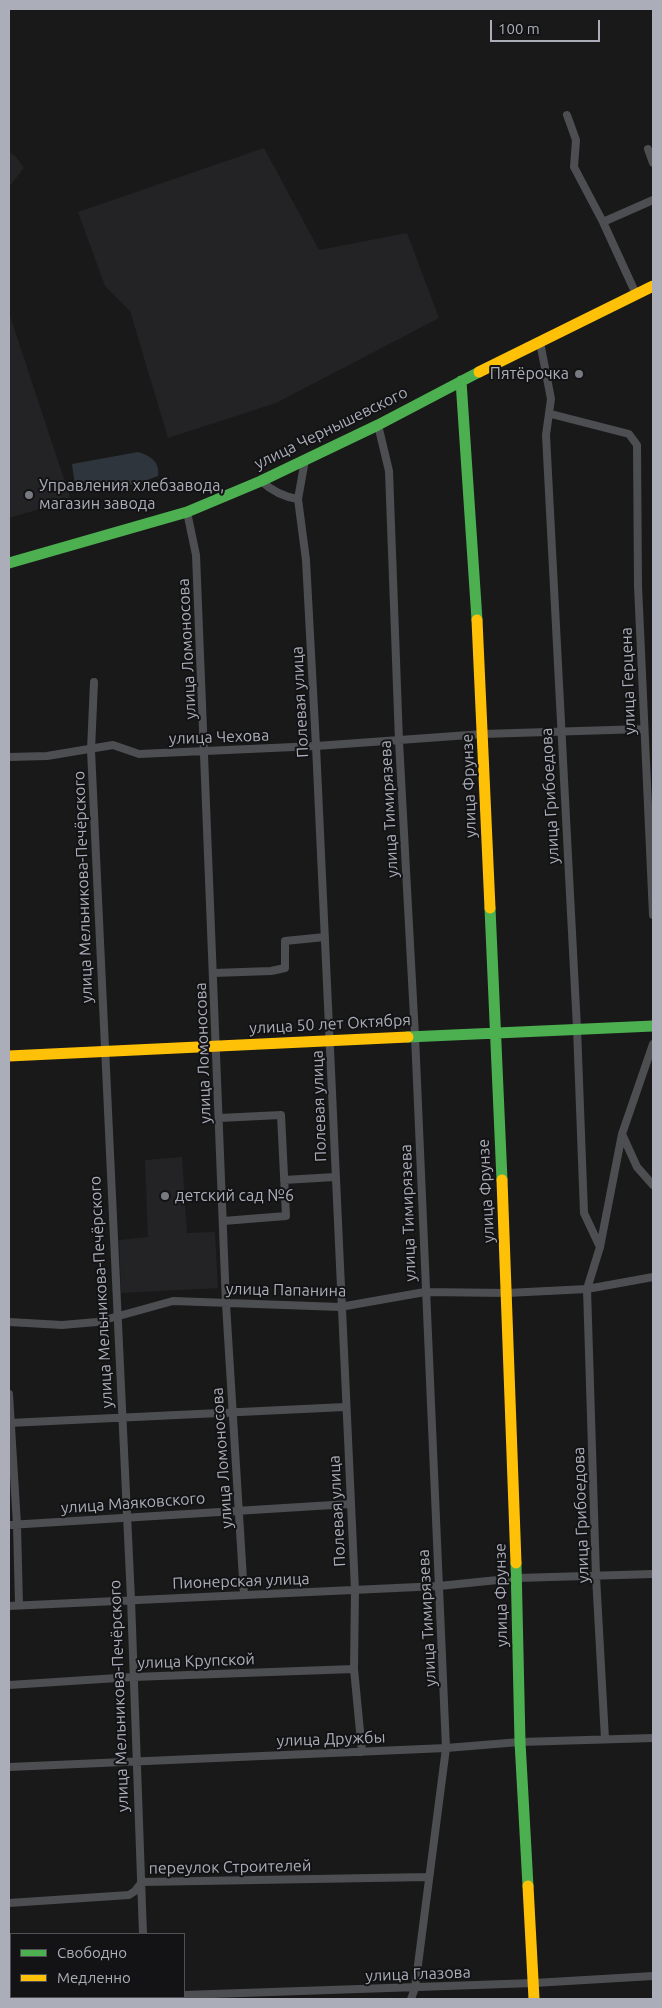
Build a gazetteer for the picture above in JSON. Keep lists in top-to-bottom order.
{
  "streets": {
    "street": [
      "улица Чернышевского",
      "улица Ломоносова",
      "улица Герцена",
      "Полевая улица",
      "улица Чехова",
      "улица Фрунзе",
      "улица Грибоедова",
      "улица Тимирязева",
      "улица Мельникова-Печёрского",
      "улица 50 лет Октября",
      "улица Папанина",
      "улица Маяковского",
      "Пионерская улица",
      "улица Крупской",
      "улица Дружбы",
      "переулок Строителей",
      "улица Глазова"
    ]
  },
  "crossings": [
    ["улица Чернышевского", "улица Ломоносова"],
    ["улица Чернышевского", "Полевая улица"],
    ["улица Чернышевского", "улица Фрунзе"],
    ["улица Чернышевского", "улица Грибоедова"],
    ["улица Чернышевского", "улица Тимирязева"],
    ["улица Ломоносова", "улица Чехова"],
    ["улица Ломоносова", "улица 50 лет Октября"],
    ["улица Ломоносова", "улица Папанина"],
    ["улица Ломоносова", "улица Маяковского"],
    ["улица Ломоносова", "Пионерская улица"],
    ["улица Герцена", "улица Чехова"],
    ["улица Герцена", "улица Грибоедова"],
    ["Полевая улица", "улица Чехова"],
    ["Полевая улица", "улица 50 лет Октября"],
    ["Полевая улица", "улица Папанина"],
    ["Полевая улица", "улица Маяковского"],
    ["Полевая улица", "Пионерская улица"],
    ["Полевая улица", "улица Крупской"],
    ["Полевая улица", "улица Дружбы"],
    ["улица Чехова", "улица Фрунзе"],
    ["улица Чехова", "улица Грибоедова"],
    ["улица Чехова", "улица Тимирязева"],
    ["улица Чехова", "улица Мельникова-Печёрского"],
    ["улица Фрунзе", "улица 50 лет Октября"],
    ["улица Фрунзе", "улица Папанина"],
    ["улица Фрунзе", "Пионерская улица"],
    ["улица Фрунзе", "улица Дружбы"],
    ["улица Фрунзе", "улица Глазова"],
    ["улица Грибоедова", "улица 50 лет Октября"],
    ["улица Грибоедова", "улица Папанина"],
    ["улица Грибоедова", "Пионерская улица"],
    ["улица Грибоедова", "улица Дружбы"],
    ["улица Тимирязева", "улица 50 лет Октября"],
    ["улица Тимирязева", "улица Папанина"],
    ["улица Тимирязева", "Пионерская улица"],
    ["улица Тимирязева", "улица Дружбы"],
    ["улица Тимирязева", "переулок Строителей"],
    ["улица Тимирязева", "улица Глазова"],
    ["улица Мельникова-Печёрского", "улица 50 лет Октября"],
    ["улица Мельникова-Печёрского", "улица Папанина"],
    ["улица Мельникова-Печёрского", "улица Маяковского"],
    ["улица Мельникова-Печёрского", "Пионерская улица"],
    ["улица Мельникова-Печёрского", "улица Крупской"],
    ["улица Мельникова-Печёрского", "улица Дружбы"],
    ["улица Мельникова-Печёрского", "переулок Строителей"]
  ],
  "places": ["Пятёрочка", "Управления хлебзавода, магазин завода", "детский сад №6"],
  "legend": ["Свободно", "Медленно"],
  "scale_bar": "100 m"
}
